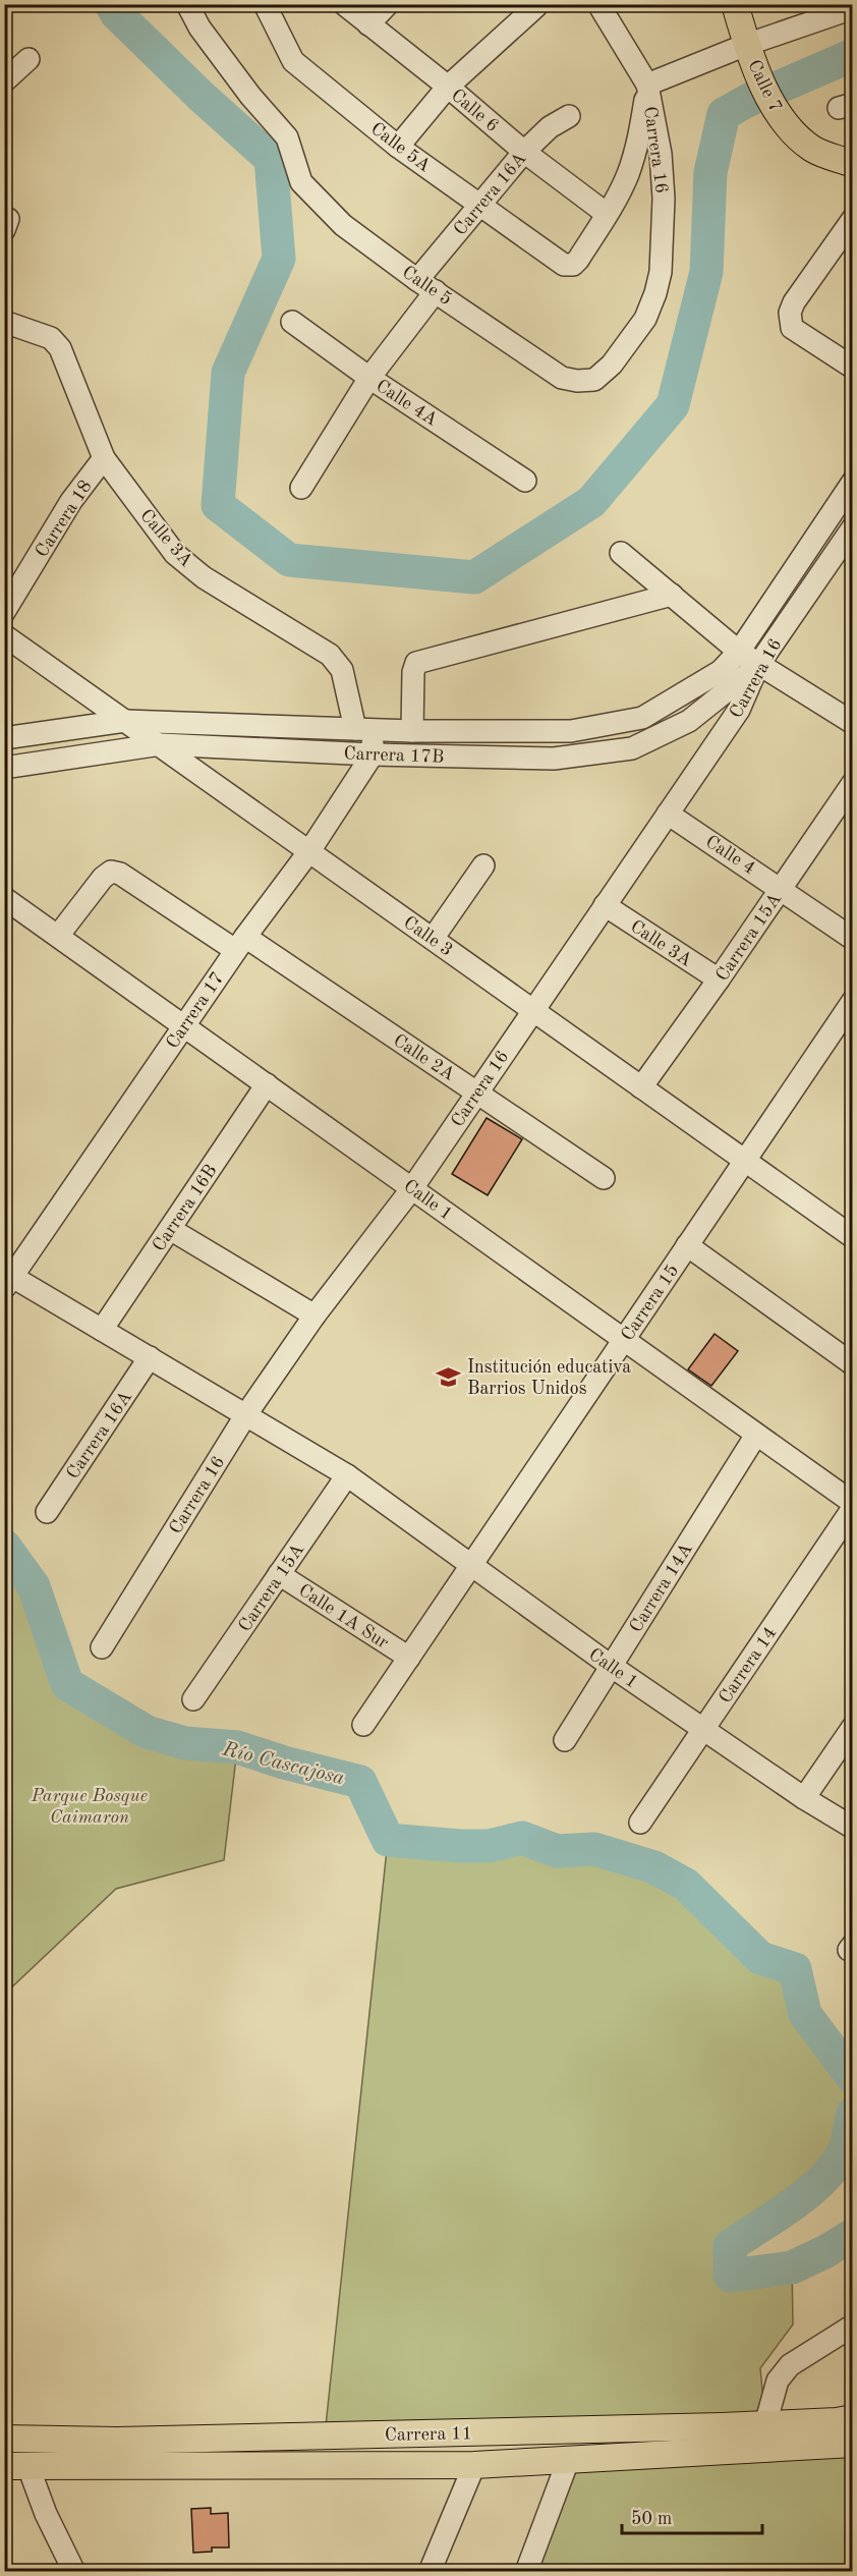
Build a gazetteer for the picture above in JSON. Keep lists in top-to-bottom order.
{
  "streets": {
    "main road": ["Calle 7", "Carrera 11"],
    "street": [
      "Calle 6",
      "Calle 5A",
      "Carrera 16",
      "Carrera 16A",
      "Calle 5",
      "Calle 4A",
      "Carrera 18",
      "Calle 3A",
      "Carrera 17B",
      "Calle 4",
      "Calle 3",
      "Carrera 15A",
      "Carrera 17",
      "Calle 2A",
      "Calle 1",
      "Carrera 16B",
      "Carrera 15",
      "Carrera 14A",
      "Calle 1A Sur",
      "Carrera 14"
    ]
  },
  "crossings": [
    ["Calle 7", "Carrera 16"],
    ["Calle 6", "Calle 5A"],
    ["Calle 6", "Carrera 16A"],
    ["Calle 5A", "Carrera 16A"],
    ["Carrera 16", "Calle 5"],
    ["Carrera 16", "Calle 3A"],
    ["Carrera 16", "Carrera 17B"],
    ["Carrera 16", "Calle 4"],
    ["Carrera 16", "Calle 3"],
    ["Carrera 16", "Calle 2A"],
    ["Carrera 16", "Calle 1"],
    ["Carrera 16A", "Calle 5"],
    ["Carrera 16A", "Calle 4A"],
    ["Carrera 16A", "Calle 1"],
    ["Carrera 18", "Calle 3A"],
    ["Calle 3A", "Carrera 17B"],
    ["Calle 3A", "Carrera 15A"],
    ["Carrera 17B", "Calle 3"],
    ["Carrera 17B", "Carrera 17"],
    ["Calle 4", "Carrera 15A"],
    ["Calle 3", "Carrera 15A"],
    ["Calle 3", "Carrera 17"],
    ["Calle 3", "Carrera 15"],
    ["Carrera 15A", "Calle 1"],
    ["Carrera 15A", "Calle 1A Sur"],
    ["Carrera 17", "Calle 2A"],
    ["Carrera 17", "Calle 1"],
    ["Calle 2A", "Calle 1"],
    ["Calle 1", "Carrera 16B"],
    ["Calle 1", "Carrera 15"],
    ["Calle 1", "Carrera 14A"],
    ["Calle 1", "Carrera 14"],
    ["Carrera 15", "Calle 1A Sur"]
  ],
  "water": ["Río Cascajosa"],
  "parks": ["Parque Bosque Caimaron"],
  "places": {
    "school or university": ["Institución educativa Barrios Unidos"]
  },
  "scale_bar": "50 m"
}
